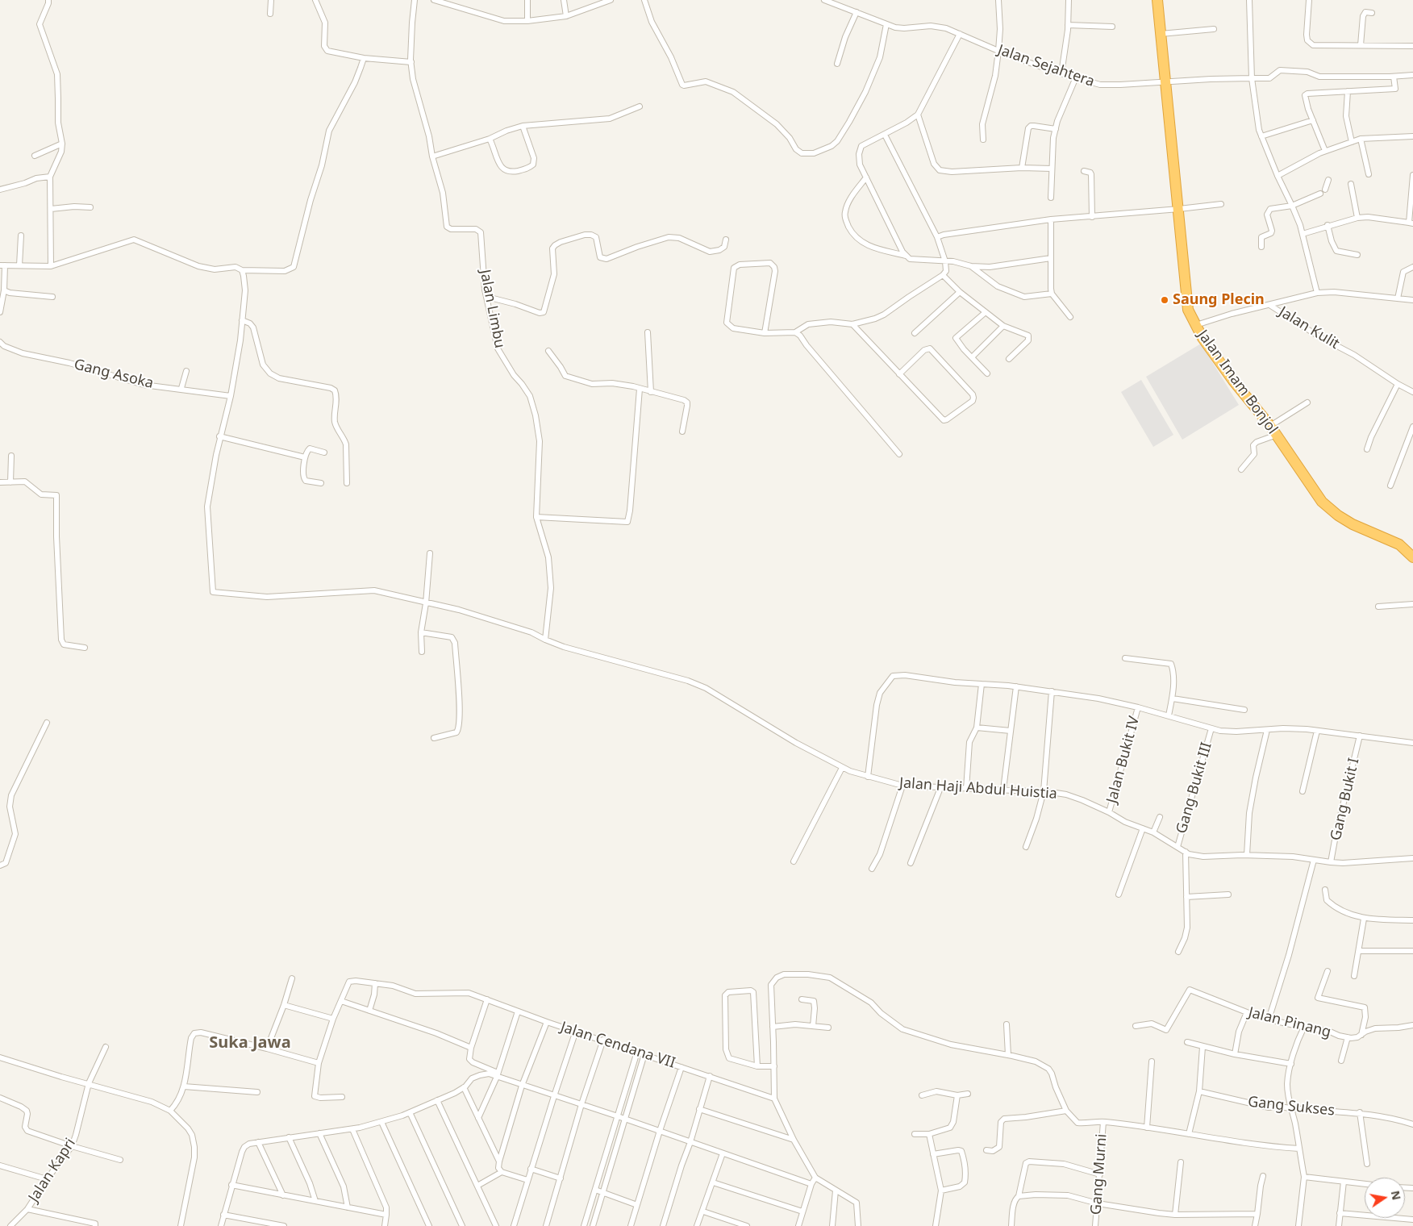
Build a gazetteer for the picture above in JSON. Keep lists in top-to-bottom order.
{
  "streets": {
    "highway": ["Jalan Imam Bonjol"],
    "street": [
      "Jalan Sejahtera",
      "Jalan Limbu",
      "Jalan Kulit",
      "Gang Asoka",
      "Jalan Bukit IV",
      "Gang Bukit III",
      "Jalan Haji Abdul Huistia",
      "Gang Bukit I",
      "Jalan Pinang",
      "Jalan Cendana VII",
      "Gang Sukses",
      "Jalan Kapri",
      "Gang Murni"
    ]
  },
  "crossings": [
    ["Jalan Sejahtera", "Jalan Imam Bonjol"],
    ["Jalan Limbu", "Jalan Haji Abdul Huistia"],
    ["Jalan Kulit", "Jalan Imam Bonjol"],
    ["Jalan Bukit IV", "Jalan Haji Abdul Huistia"],
    ["Gang Bukit III", "Jalan Haji Abdul Huistia"],
    ["Jalan Haji Abdul Huistia", "Gang Bukit I"]
  ],
  "districts": ["Suka Jawa"],
  "places": ["Saung Plecin"],
  "north": "right"
}
